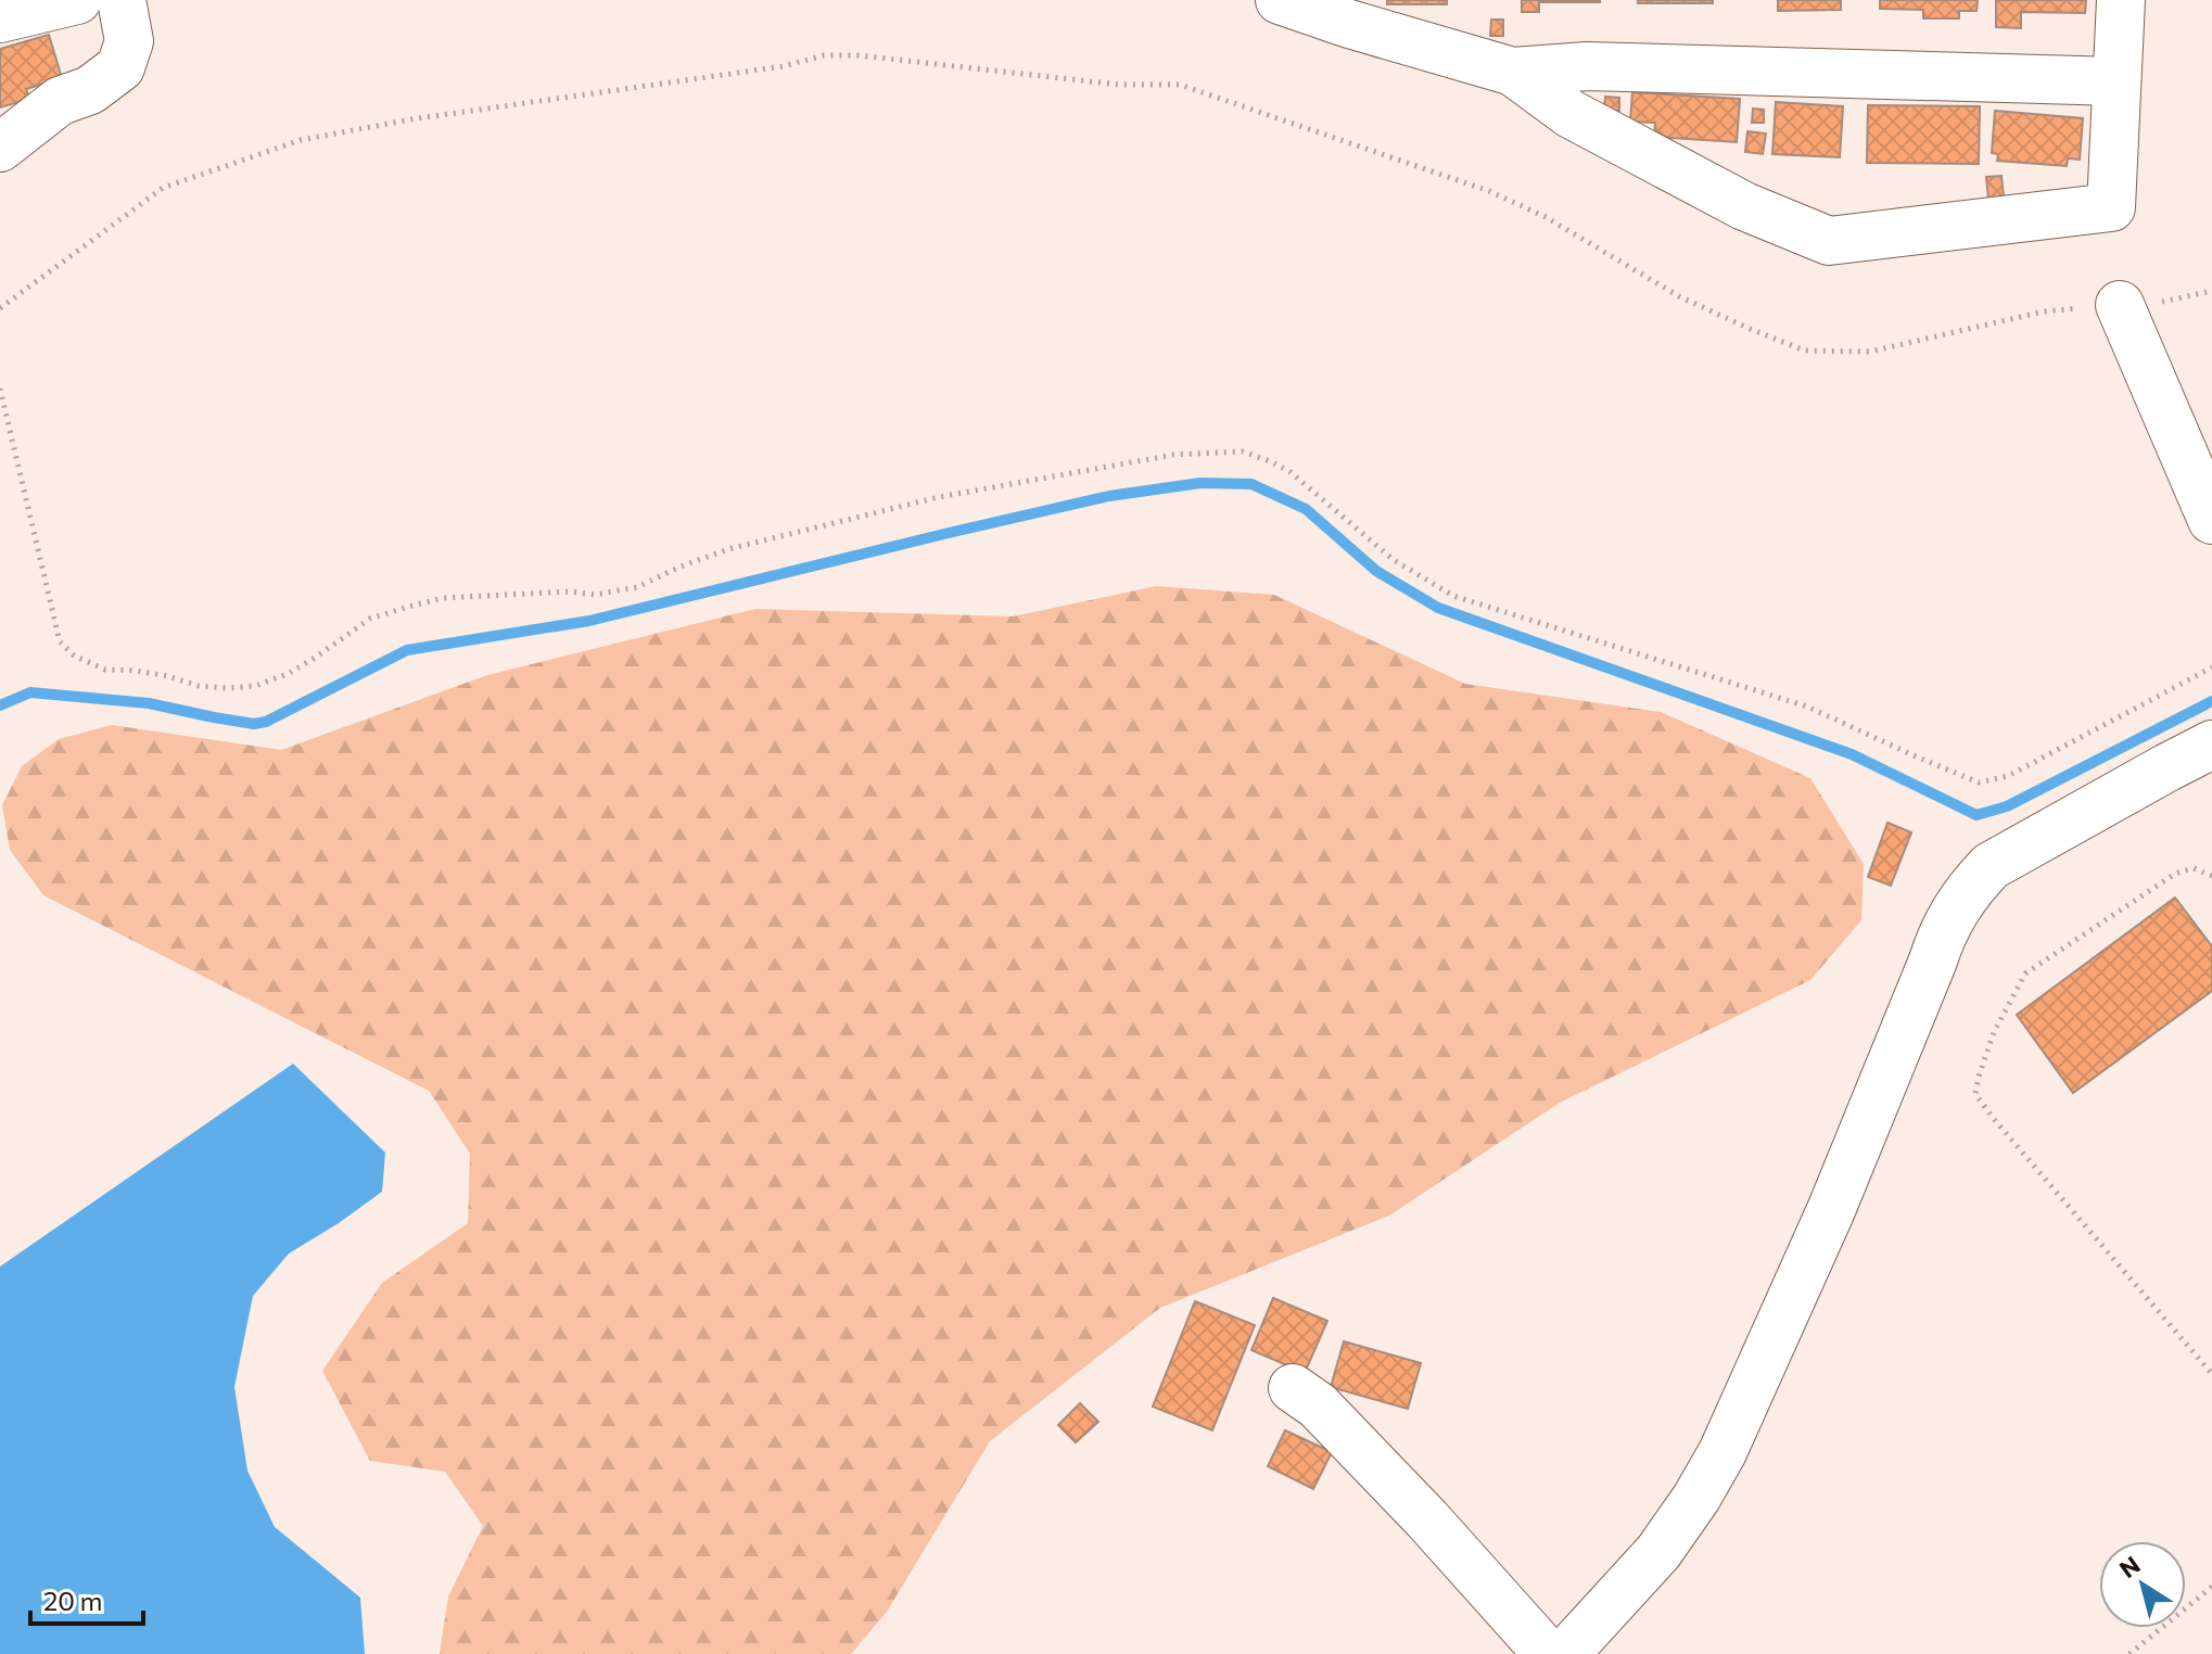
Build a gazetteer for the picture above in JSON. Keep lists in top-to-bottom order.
{
  "scale_bar": "20 m",
  "north": "top left"
}
